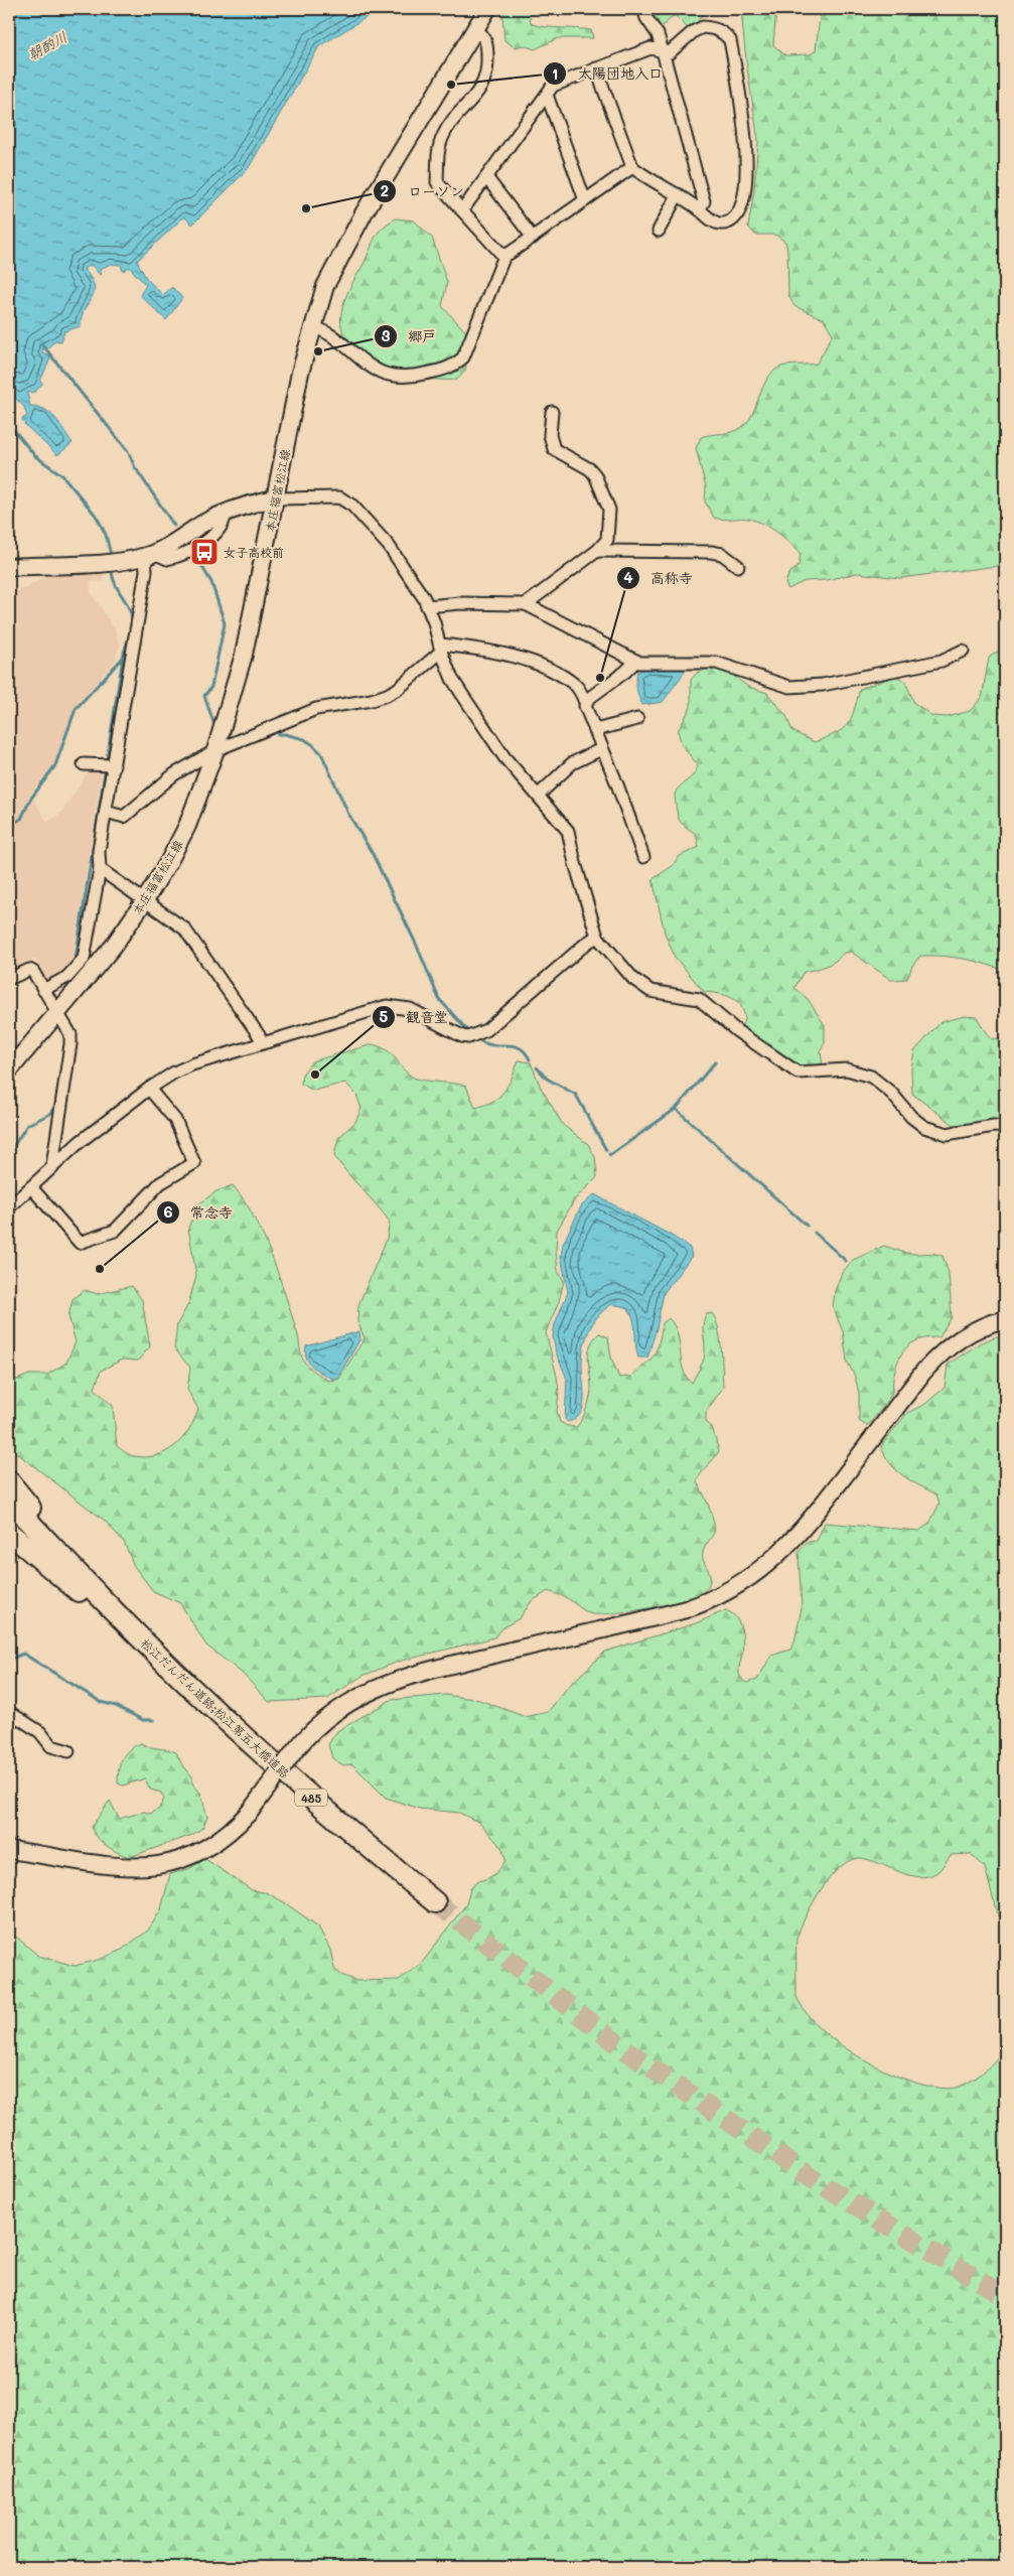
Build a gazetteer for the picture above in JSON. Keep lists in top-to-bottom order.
{
  "streets": {
    "highway": ["松江だんだん道路;松江第五大橋道路", "485"],
    "street": ["本庄福富松江線"]
  },
  "water": ["朝酌川"],
  "places": {
    "other": [
      "太陽団地入口",
      "ローソン",
      "郷戸",
      "高称寺",
      "観音堂",
      "常念寺"
    ],
    "bus stop": ["女子高校前"]
  }
}
